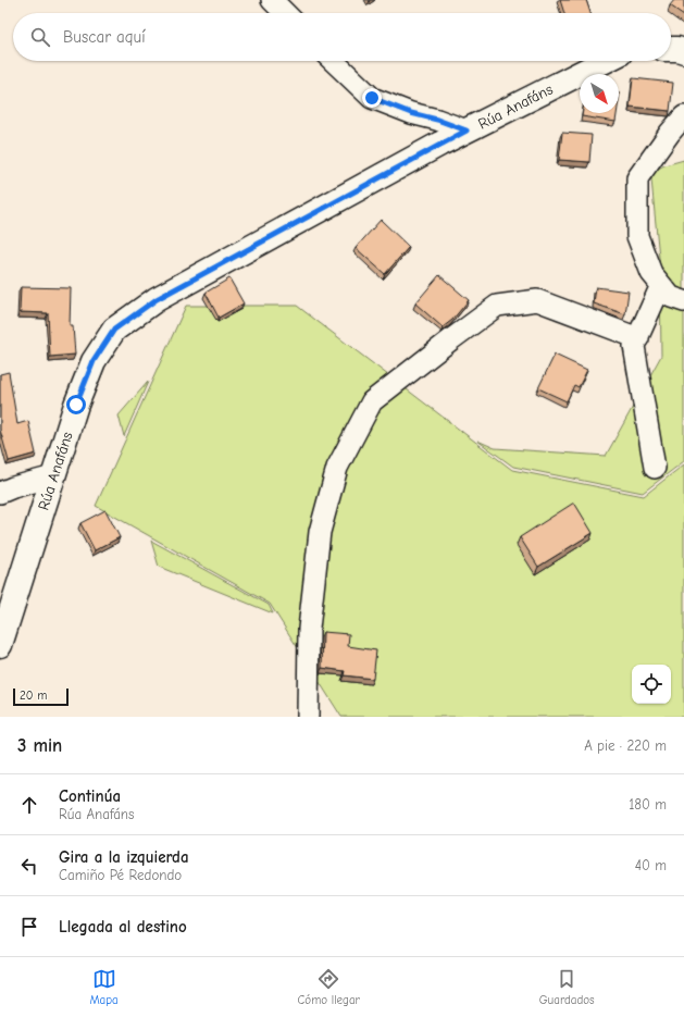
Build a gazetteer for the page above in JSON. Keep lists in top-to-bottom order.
{
  "streets": {
    "street": ["Rúa Anafáns"]
  },
  "scale_bar": "20 m",
  "north": "bottom right",
  "page": {
    "search": "Buscar aquí",
    "scale": "20 m",
    "heading": ["3 min", "A pie · 220 m"],
    "list": [
      ["Continúa", "Rúa Anafáns", "180 m"],
      ["Gira a la izquierda", "Camiño Pé Redondo", "40 m"],
      "Llegada al destino"
    ],
    "nav": ["Mapa", "Cómo llegar", "Guardados"]
  }
}
